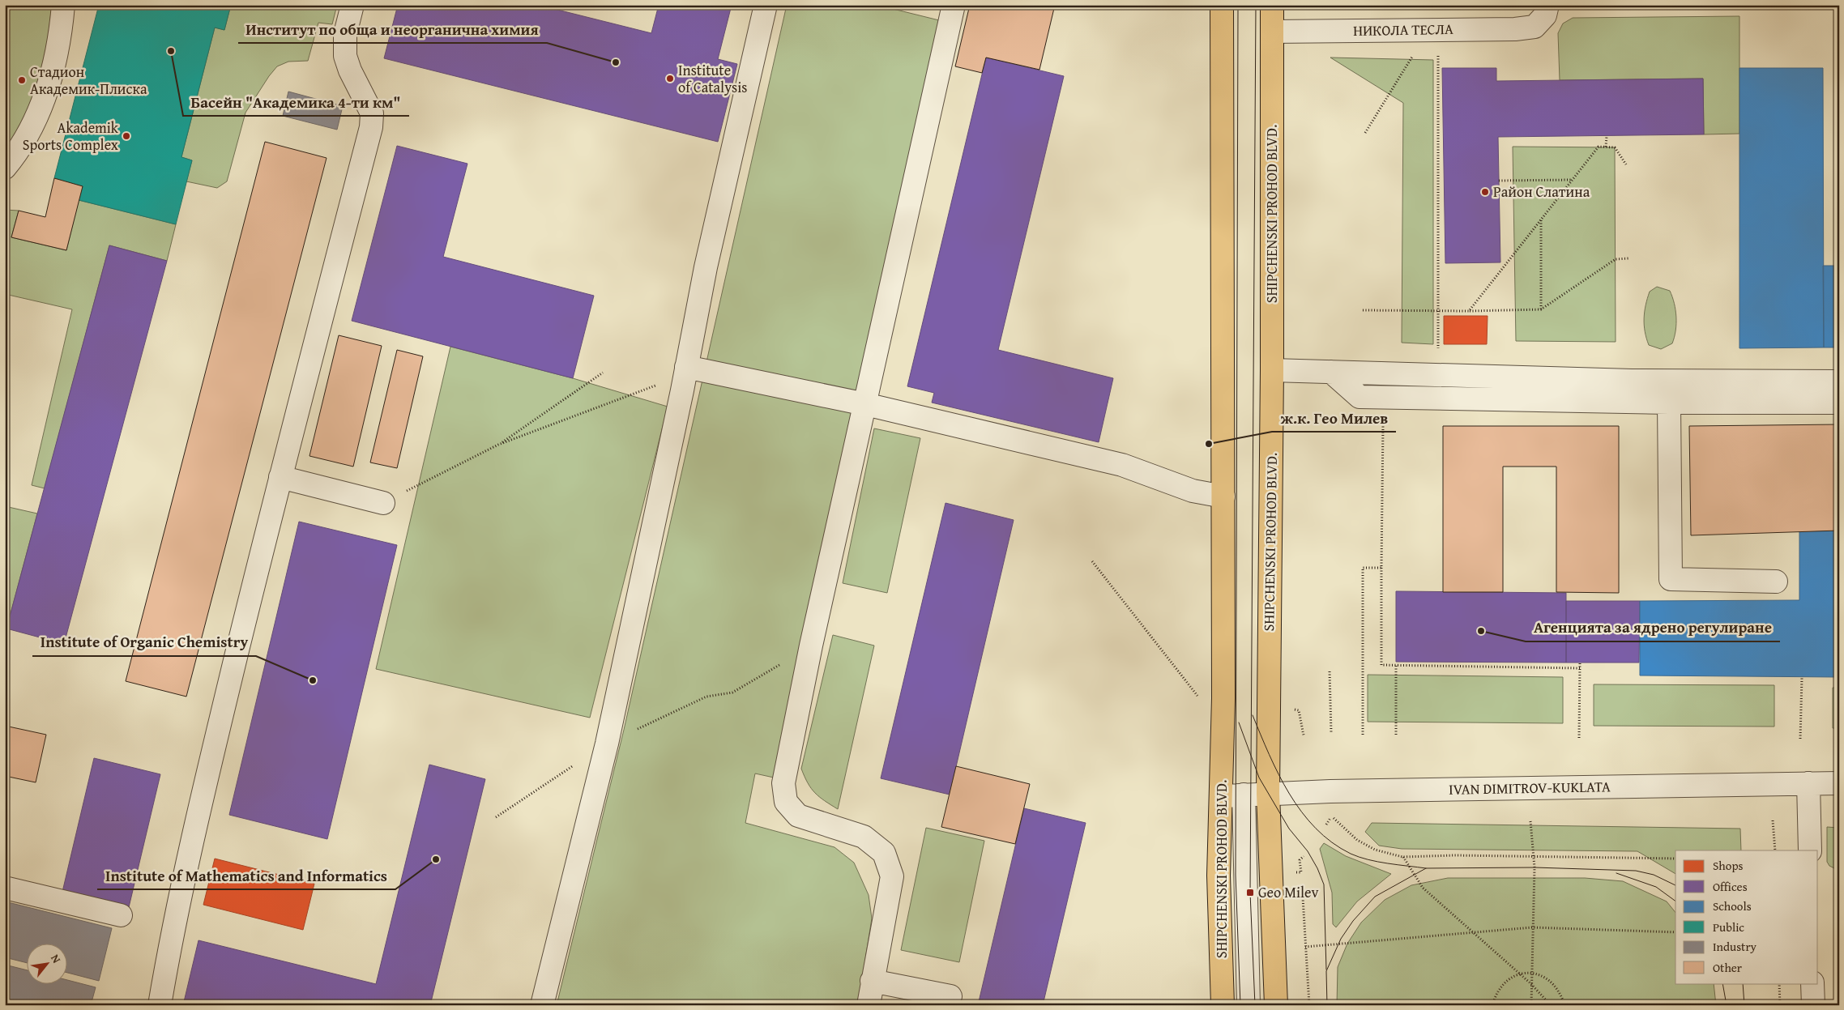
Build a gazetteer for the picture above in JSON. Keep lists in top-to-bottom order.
{
  "streets": {
    "main road": ["SHIPCHENSKI PROHOD BLVD."],
    "street": ["НИКОЛА ТЕСЛА", "IVAN DIMITROV-KUKLATA"]
  },
  "crossings": [
    ["НИКОЛА ТЕСЛА", "SHIPCHENSKI PROHOD BLVD."],
    ["SHIPCHENSKI PROHOD BLVD.", "IVAN DIMITROV-KUKLATA"]
  ],
  "places": {
    "other": [
      "Басейн \"Академика 4-ти км\"",
      "Институт по обща и неорганична химия",
      "Institute of Catalysis",
      "Стадион Академик-Плиска",
      "Akademik Sports Complex",
      "Район Слатина",
      "ж.к. Гео Милев",
      "Агенцията за ядрено регулиране",
      "Institute of Organic Chemistry",
      "Institute of Mathematics and Informatics"
    ],
    "transit": ["Geo Milev"]
  },
  "legend": [
    "Shops",
    "Offices",
    "Schools",
    "Public",
    "Industry",
    "Other"
  ],
  "north": "top right"
}
